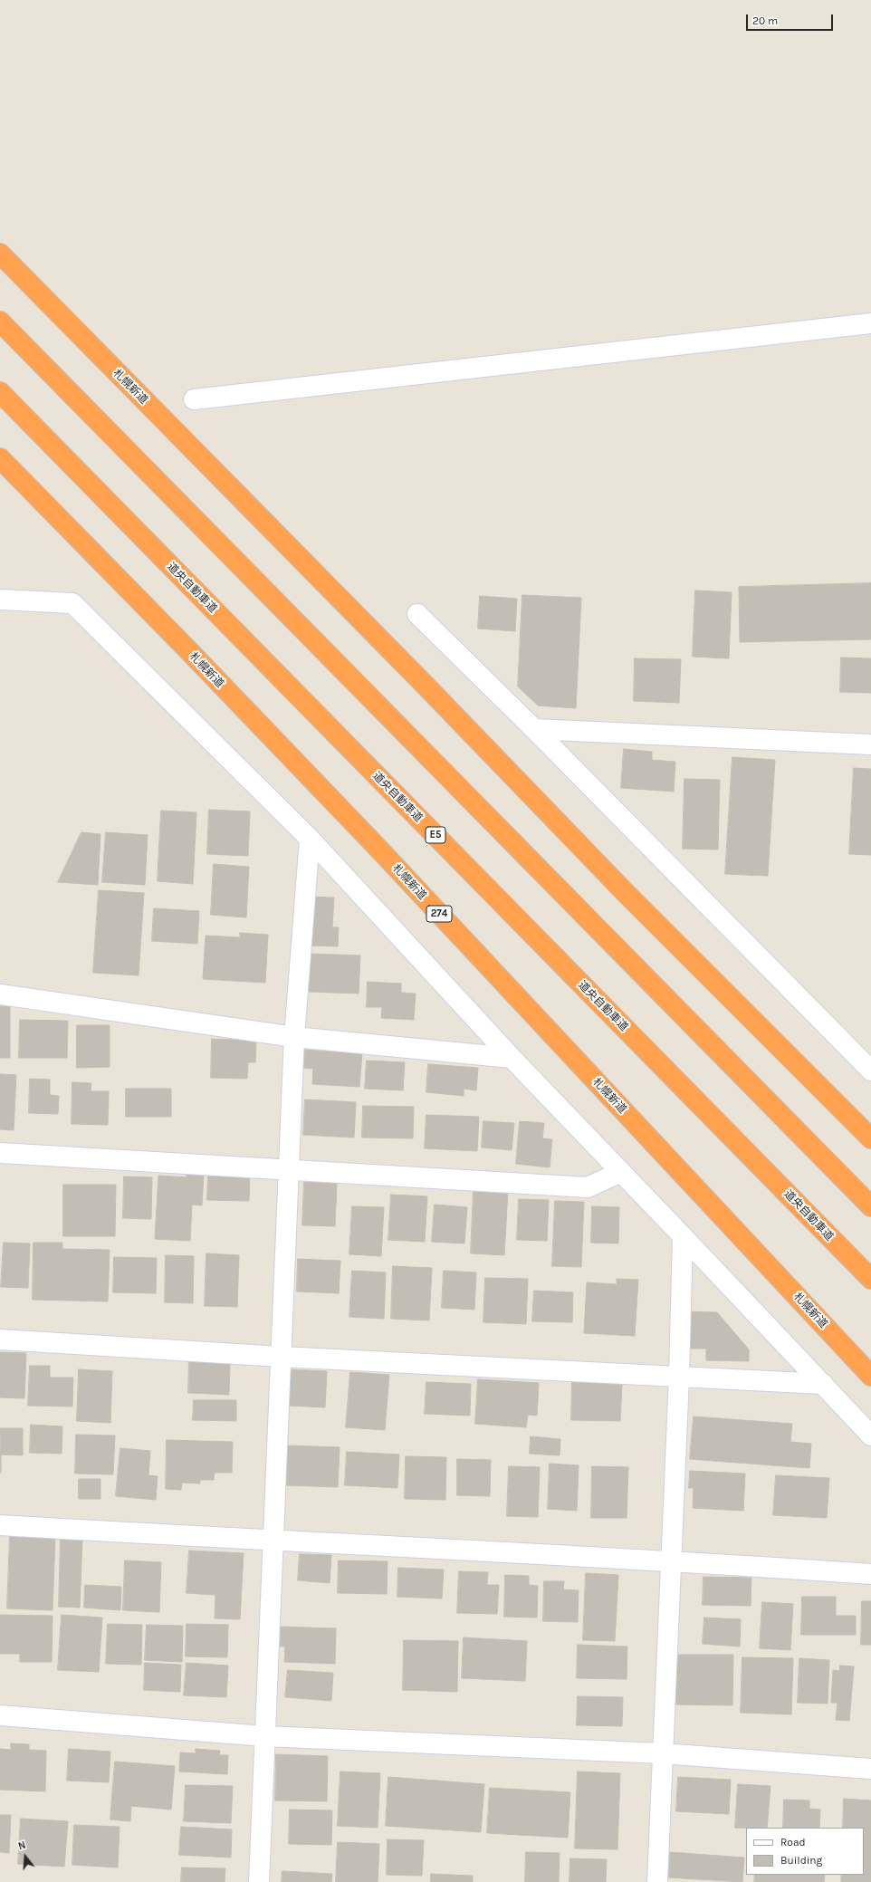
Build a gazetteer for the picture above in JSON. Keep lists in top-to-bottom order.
{
  "streets": {
    "highway": [
      "札幌新道",
      "道央自動車道",
      "E5",
      "274"
    ]
  },
  "legend": ["Road", "Building"],
  "scale_bar": "20 m",
  "north": "top"
}
